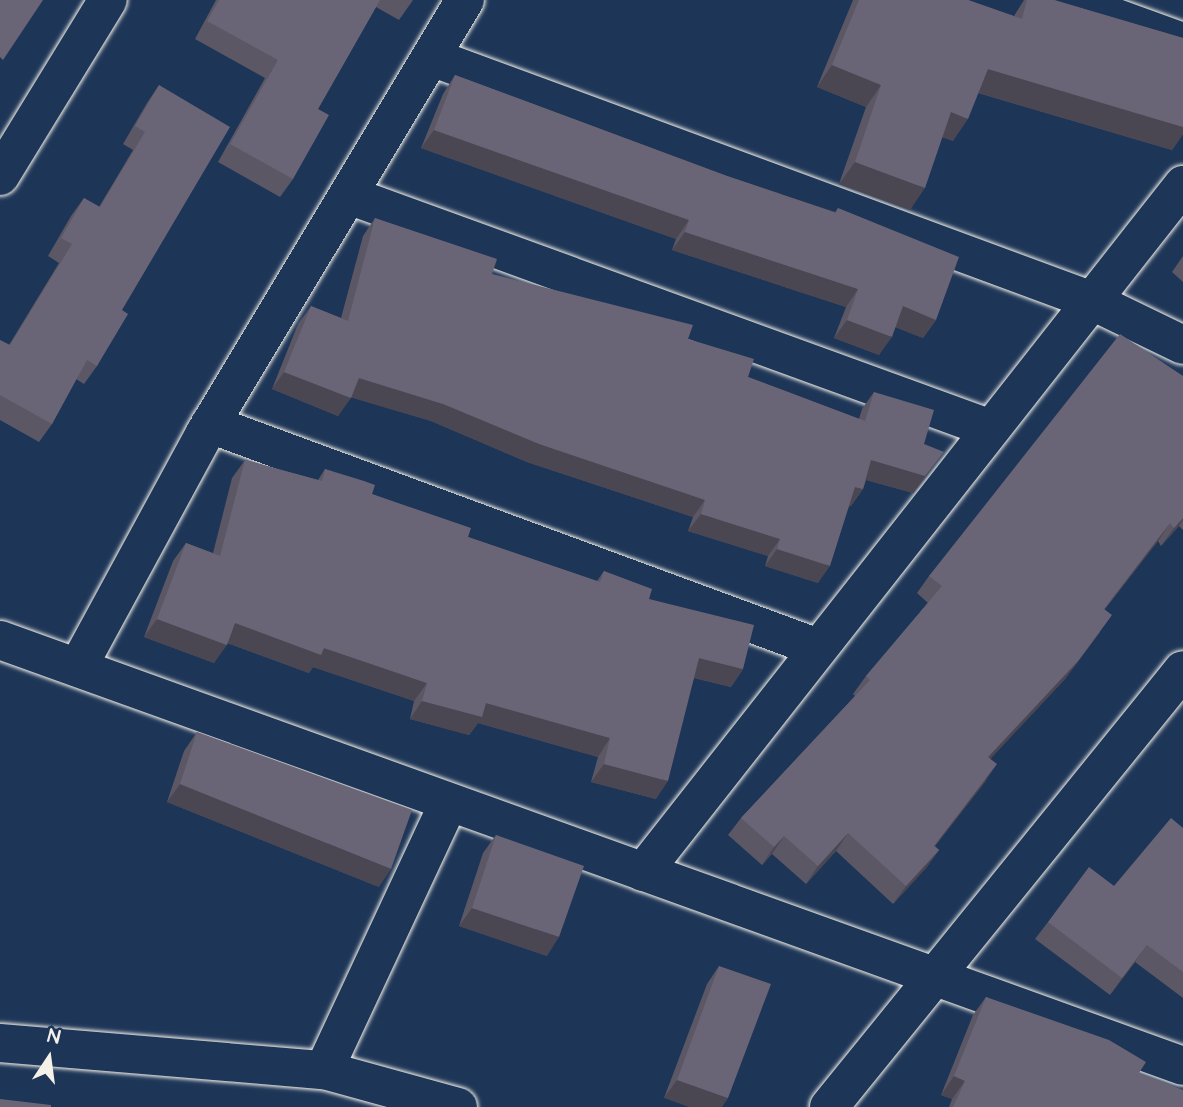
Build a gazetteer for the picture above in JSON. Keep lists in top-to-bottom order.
{
  "north": "top"
}
